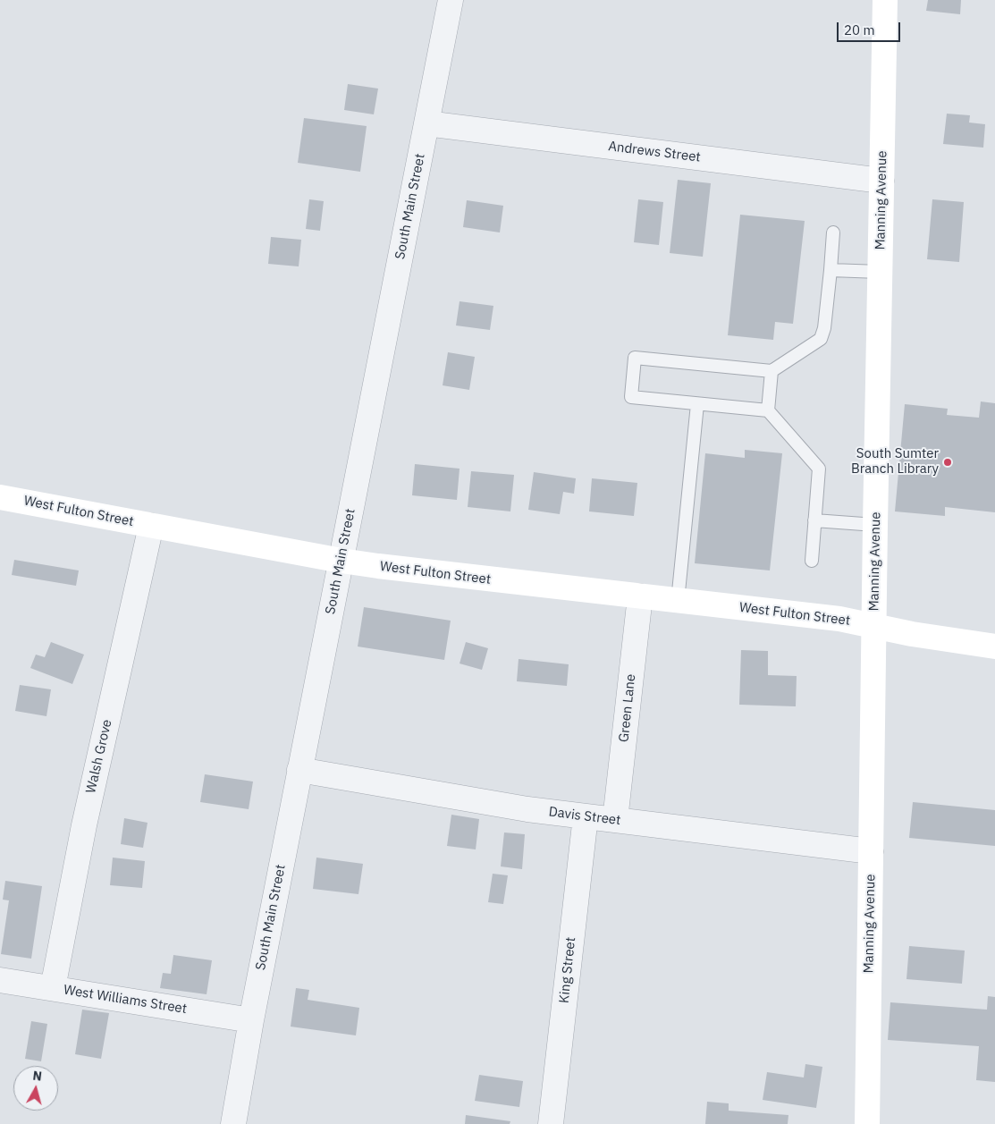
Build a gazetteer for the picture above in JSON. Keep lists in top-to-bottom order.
{
  "streets": {
    "main road": ["Manning Avenue", "West Fulton Street"],
    "street": [
      "Andrews Street",
      "South Main Street",
      "Green Lane",
      "Walsh Grove",
      "Davis Street",
      "King Street",
      "West Williams Street"
    ]
  },
  "crossings": [
    ["Andrews Street", "Manning Avenue"],
    ["Andrews Street", "South Main Street"],
    ["Manning Avenue", "West Fulton Street"],
    ["Manning Avenue", "Davis Street"],
    ["South Main Street", "West Fulton Street"],
    ["South Main Street", "Davis Street"],
    ["South Main Street", "West Williams Street"],
    ["West Fulton Street", "Green Lane"],
    ["West Fulton Street", "Walsh Grove"],
    ["Green Lane", "Davis Street"],
    ["Walsh Grove", "West Williams Street"],
    ["Davis Street", "King Street"]
  ],
  "places": ["South Sumter Branch Library"],
  "scale_bar": "20 m",
  "north": "top"
}
